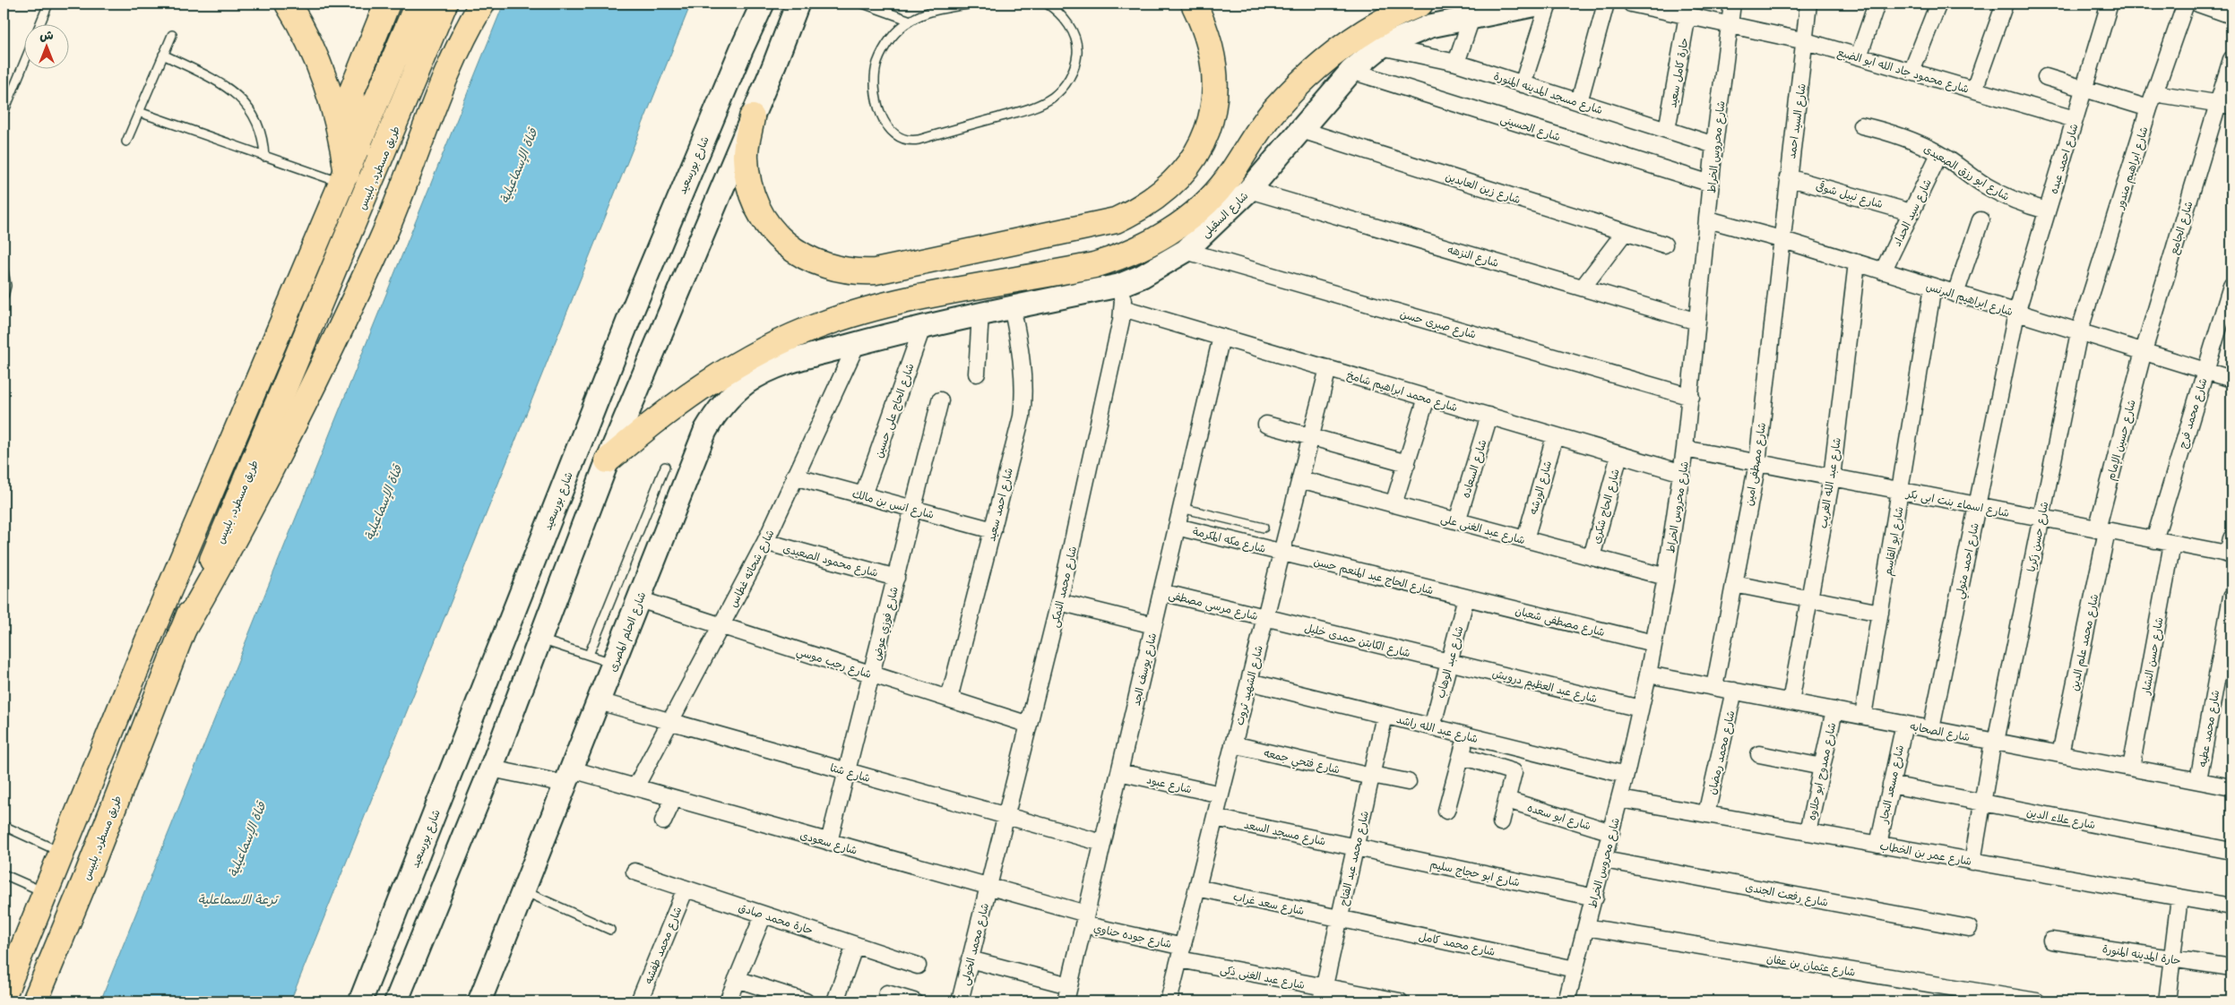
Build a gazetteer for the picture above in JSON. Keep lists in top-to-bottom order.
{
  "streets": {
    "main road": [
      "شارع بورسعيد",
      "طريق مسطرد, بلبيس",
      "شارع السقيلى",
      "شارع الحلم المصرى"
    ],
    "street": [
      "شارع محمود جاد الله ابو الضبع",
      "حارة كامل سعيد",
      "شارع مسجد المدينه المنورة",
      "شارع السيد احمد",
      "شارع الحسينى",
      "شارع محروس الخراط",
      "شارع احمد عبده",
      "شارع ابراهيم مندور",
      "شارع ابو رزق الصعيدى",
      "شارع زين العابدين",
      "شارع نبيل شوقى",
      "شارع سيد الحداد",
      "شارع الجامع",
      "شارع النزهه",
      "شارع ابراهيم البرنس",
      "شارع صبرى حسن",
      "شارع محمد ابراهيم شامخ",
      "شارع الحاج على حسين",
      "شارع محمد فرج",
      "شارع حسين الإمام",
      "شارع مصطفى امين",
      "شارع السعاده",
      "شارع عبد الله الغريب",
      "شارع الورشه",
      "شارع اسماء بنت ابى بكر",
      "شارع انس بن مالك",
      "شارع احمد سعيد",
      "شارع الحاج شكرى",
      "شارع عبد الغنى على",
      "شارع حسن زكريا",
      "شارع مكه المكرمة",
      "شارع ابو القاسم",
      "شارع محمود الصعيدى",
      "شارع احمد متولي",
      "شارع شحاته غطاس",
      "شارع الحاج عبد المنعم حسن",
      "شارع محمد النمكى",
      "شارع مرسى مصطفى",
      "شارع مصطفى شعبان",
      "شارع فوزي عوض",
      "شارع الكابتن حمدى خليل",
      "شارع محمد علم الدين",
      "شارع حسن النشار",
      "شارع رجب موسي",
      "شارع عبد الوهاب",
      "شارع يوسف الجد",
      "شارع الشهيد ثروت",
      "شارع عبد العظيم درويش",
      "شارع عبد الله راشد",
      "شارع محمد عطيه",
      "شارع الصحابه",
      "شارع محمد رمضان",
      "شارع فتحي جمعه",
      "شارع ممدوح ابو حلاوه",
      "شارع شتا",
      "شارع عبود",
      "شارع مسعد النجار",
      "شارع ابو سعده",
      "شارع علاء الدين",
      "شارع مسجد السعد",
      "شارع سعودى",
      "شارع عمر بن الخطاب",
      "شارع محمد عبد الفتاح",
      "شارع ابو حجاج سليم",
      "شارع رفعت الجندى",
      "شارع سعد غراب",
      "حارة محمد صادق",
      "شارع جوده حناوي",
      "شارع محمد كامل",
      "شارع محمد الخولى",
      "شارع محمد طفشه",
      "حارة المدينه المنورة",
      "شارع عثمان بن عفان",
      "شارع عبد الغنى ذكى"
    ]
  },
  "crossings": [
    ["شارع محمود جاد الله ابو الضبع", "شارع السيد احمد"],
    ["شارع محمود جاد الله ابو الضبع", "شارع محروس الخراط"],
    ["شارع محمود جاد الله ابو الضبع", "شارع احمد عبده"],
    ["حارة كامل سعيد", "شارع مسجد المدينه المنورة"],
    ["شارع مسجد المدينه المنورة", "شارع محروس الخراط"],
    ["شارع مسجد المدينه المنورة", "شارع السقيلى"],
    ["شارع السيد احمد", "شارع نبيل شوقى"],
    ["شارع السيد احمد", "شارع ابراهيم البرنس"],
    ["شارع السيد احمد", "شارع مصطفى امين"],
    ["شارع الحسينى", "شارع محروس الخراط"],
    ["شارع الحسينى", "شارع السقيلى"],
    ["شارع محروس الخراط", "شارع النزهه"],
    ["شارع محروس الخراط", "شارع ابراهيم البرنس"],
    ["شارع محروس الخراط", "شارع صبرى حسن"],
    ["شارع محروس الخراط", "شارع محمد ابراهيم شامخ"],
    ["شارع محروس الخراط", "شارع اسماء بنت ابى بكر"],
    ["شارع محروس الخراط", "شارع عبد الغنى على"],
    ["شارع محروس الخراط", "شارع مصطفى شعبان"],
    ["شارع محروس الخراط", "شارع عبد العظيم درويش"],
    ["شارع محروس الخراط", "شارع عبد الله راشد"],
    ["شارع محروس الخراط", "شارع الصحابه"],
    ["شارع محروس الخراط", "شارع ابو سعده"],
    ["شارع محروس الخراط", "شارع عمر بن الخطاب"],
    ["شارع محروس الخراط", "شارع ابو حجاج سليم"],
    ["شارع محروس الخراط", "شارع رفعت الجندى"],
    ["شارع محروس الخراط", "شارع محمد كامل"],
    ["شارع محروس الخراط", "شارع عثمان بن عفان"],
    ["شارع احمد عبده", "شارع ابو رزق الصعيدى"],
    ["شارع احمد عبده", "شارع ابراهيم البرنس"],
    ["شارع احمد عبده", "شارع احمد متولي"],
    ["شارع ابراهيم مندور", "شارع ابراهيم البرنس"],
    ["شارع ابراهيم مندور", "شارع حسن زكريا"],
    ["شارع ابو رزق الصعيدى", "شارع سيد الحداد"],
    ["شارع زين العابدين", "شارع السقيلى"],
    ["شارع نبيل شوقى", "شارع سيد الحداد"],
    ["شارع سيد الحداد", "شارع ابراهيم البرنس"],
    ["شارع السقيلى", "شارع النزهه"],
    ["شارع السقيلى", "شارع صبرى حسن"],
    ["شارع السقيلى", "شارع الحاج على حسين"],
    ["شارع السقيلى", "شارع احمد سعيد"],
    ["شارع السقيلى", "شارع شحاته غطاس"],
    ["شارع السقيلى", "شارع محمد النمكى"],
    ["شارع السقيلى", "شارع الحلم المصرى"],
    ["شارع الجامع", "شارع ابراهيم البرنس"],
    ["شارع الجامع", "شارع حسين الإمام"],
    ["شارع ابراهيم البرنس", "شارع محمد فرج"],
    ["شارع ابراهيم البرنس", "شارع حسين الإمام"],
    ["شارع ابراهيم البرنس", "شارع مصطفى امين"],
    ["شارع ابراهيم البرنس", "شارع عبد الله الغريب"],
    ["شارع ابراهيم البرنس", "شارع حسن زكريا"],
    ["شارع ابراهيم البرنس", "شارع ابو القاسم"],
    ["شارع ابراهيم البرنس", "شارع احمد متولي"],
    ["شارع محمد ابراهيم شامخ", "شارع السعاده"],
    ["شارع محمد ابراهيم شامخ", "شارع الورشه"],
    ["شارع محمد ابراهيم شامخ", "شارع الحاج شكرى"],
    ["شارع محمد ابراهيم شامخ", "شارع محمد النمكى"],
    ["شارع محمد ابراهيم شامخ", "شارع يوسف الجد"],
    ["شارع محمد ابراهيم شامخ", "شارع الشهيد ثروت"],
    ["شارع الحاج على حسين", "شارع انس بن مالك"],
    ["شارع محمد فرج", "شارع اسماء بنت ابى بكر"],
    ["شارع حسين الإمام", "شارع اسماء بنت ابى بكر"],
    ["شارع حسين الإمام", "شارع محمد علم الدين"],
    ["شارع مصطفى امين", "شارع اسماء بنت ابى بكر"],
    ["شارع مصطفى امين", "شارع الصحابه"],
    ["شارع السعاده", "شارع عبد الغنى على"],
    ["شارع عبد الله الغريب", "شارع اسماء بنت ابى بكر"],
    ["شارع عبد الله الغريب", "شارع الصحابه"],
    ["شارع الورشه", "شارع عبد الغنى على"],
    ["شارع اسماء بنت ابى بكر", "شارع حسن زكريا"],
    ["شارع اسماء بنت ابى بكر", "شارع ابو القاسم"],
    ["شارع اسماء بنت ابى بكر", "شارع احمد متولي"],
    ["شارع اسماء بنت ابى بكر", "شارع محمد علم الدين"],
    ["شارع اسماء بنت ابى بكر", "شارع حسن النشار"],
    ["شارع انس بن مالك", "شارع احمد سعيد"],
    ["شارع انس بن مالك", "شارع شحاته غطاس"],
    ["شارع انس بن مالك", "شارع فوزي عوض"],
    ["شارع احمد سعيد", "شارع رجب موسي"],
    ["شارع الحاج شكرى", "شارع عبد الغنى على"],
    ["شارع عبد الغنى على", "شارع الشهيد ثروت"],
    ["شارع حسن زكريا", "شارع الصحابه"],
    ["شارع حسن زكريا", "شارع علاء الدين"],
    ["شارع حسن زكريا", "شارع عمر بن الخطاب"],
    ["شارع مكه المكرمة", "شارع الحاج عبد المنعم حسن"],
    ["شارع مكه المكرمة", "شارع يوسف الجد"],
    ["شارع مكه المكرمة", "شارع الشهيد ثروت"],
    ["شارع ابو القاسم", "شارع الصحابه"],
    ["شارع محمود الصعيدى", "شارع شحاته غطاس"],
    ["شارع محمود الصعيدى", "شارع فوزي عوض"],
    ["شارع احمد متولي", "شارع الصحابه"],
    ["شارع شحاته غطاس", "شارع الحلم المصرى"],
    ["شارع شحاته غطاس", "شارع رجب موسي"],
    ["شارع شحاته غطاس", "شارع شتا"],
    ["شارع شحاته غطاس", "شارع سعودى"],
    ["شارع الحاج عبد المنعم حسن", "شارع مصطفى شعبان"],
    ["شارع الحاج عبد المنعم حسن", "شارع عبد الوهاب"],
    ["شارع الحاج عبد المنعم حسن", "شارع الشهيد ثروت"],
    ["شارع محمد النمكى", "شارع رجب موسي"],
    ["شارع محمد النمكى", "شارع شتا"],
    ["شارع محمد النمكى", "شارع سعودى"],
    ["شارع محمد النمكى", "شارع محمد الخولى"],
    ["شارع مرسى مصطفى", "شارع الكابتن حمدى خليل"],
    ["شارع مرسى مصطفى", "شارع يوسف الجد"],
    ["شارع مرسى مصطفى", "شارع الشهيد ثروت"],
    ["شارع مصطفى شعبان", "شارع عبد الوهاب"],
    ["شارع فوزي عوض", "شارع رجب موسي"],
    ["شارع فوزي عوض", "شارع شتا"],
    ["شارع فوزي عوض", "شارع سعودى"],
    ["شارع الحلم المصرى", "شارع رجب موسي"],
    ["شارع الحلم المصرى", "شارع شتا"],
    ["شارع الحلم المصرى", "شارع سعودى"],
    ["شارع الكابتن حمدى خليل", "شارع عبد الوهاب"],
    ["شارع الكابتن حمدى خليل", "شارع الشهيد ثروت"],
    ["شارع الكابتن حمدى خليل", "شارع عبد العظيم درويش"],
    ["شارع محمد علم الدين", "شارع الصحابه"],
    ["شارع حسن النشار", "شارع الصحابه"],
    ["شارع عبد الوهاب", "شارع عبد العظيم درويش"],
    ["شارع عبد الوهاب", "شارع عبد الله راشد"],
    ["شارع يوسف الجد", "شارع شتا"],
    ["شارع يوسف الجد", "شارع عبود"],
    ["شارع يوسف الجد", "شارع سعودى"],
    ["شارع يوسف الجد", "شارع جوده حناوي"],
    ["شارع الشهيد ثروت", "شارع عبد الله راشد"],
    ["شارع الشهيد ثروت", "شارع فتحي جمعه"],
    ["شارع الشهيد ثروت", "شارع عبود"],
    ["شارع الشهيد ثروت", "شارع مسجد السعد"],
    ["شارع الشهيد ثروت", "شارع سعد غراب"],
    ["شارع الشهيد ثروت", "شارع جوده حناوي"],
    ["شارع الشهيد ثروت", "شارع عبد الغنى ذكى"],
    ["شارع عبد الله راشد", "شارع محمد عبد الفتاح"],
    ["شارع محمد عطيه", "شارع الصحابه"],
    ["شارع الصحابه", "شارع محمد رمضان"],
    ["شارع الصحابه", "شارع ممدوح ابو حلاوه"],
    ["شارع الصحابه", "شارع مسعد النجار"],
    ["شارع محمد رمضان", "شارع عمر بن الخطاب"],
    ["شارع فتحي جمعه", "شارع محمد عبد الفتاح"],
    ["شارع ممدوح ابو حلاوه", "شارع عمر بن الخطاب"],
    ["شارع مسعد النجار", "شارع علاء الدين"],
    ["شارع مسعد النجار", "شارع عمر بن الخطاب"],
    ["شارع مسجد السعد", "شارع محمد عبد الفتاح"],
    ["شارع مسجد السعد", "شارع ابو حجاج سليم"],
    ["شارع سعودى", "شارع جوده حناوي"],
    ["شارع سعودى", "شارع محمد الخولى"],
    ["شارع محمد عبد الفتاح", "شارع ابو حجاج سليم"],
    ["شارع محمد عبد الفتاح", "شارع سعد غراب"],
    ["شارع محمد عبد الفتاح", "شارع محمد كامل"],
    ["شارع محمد عبد الفتاح", "شارع عبد الغنى ذكى"],
    ["شارع سعد غراب", "شارع محمد كامل"],
    ["حارة محمد صادق", "شارع محمد طفشه"],
    ["شارع جوده حناوي", "شارع عبد الغنى ذكى"]
  ],
  "water": ["قناة الإسماعيلية", "ترعة الاسماعلية"],
  "north": "top"
}
